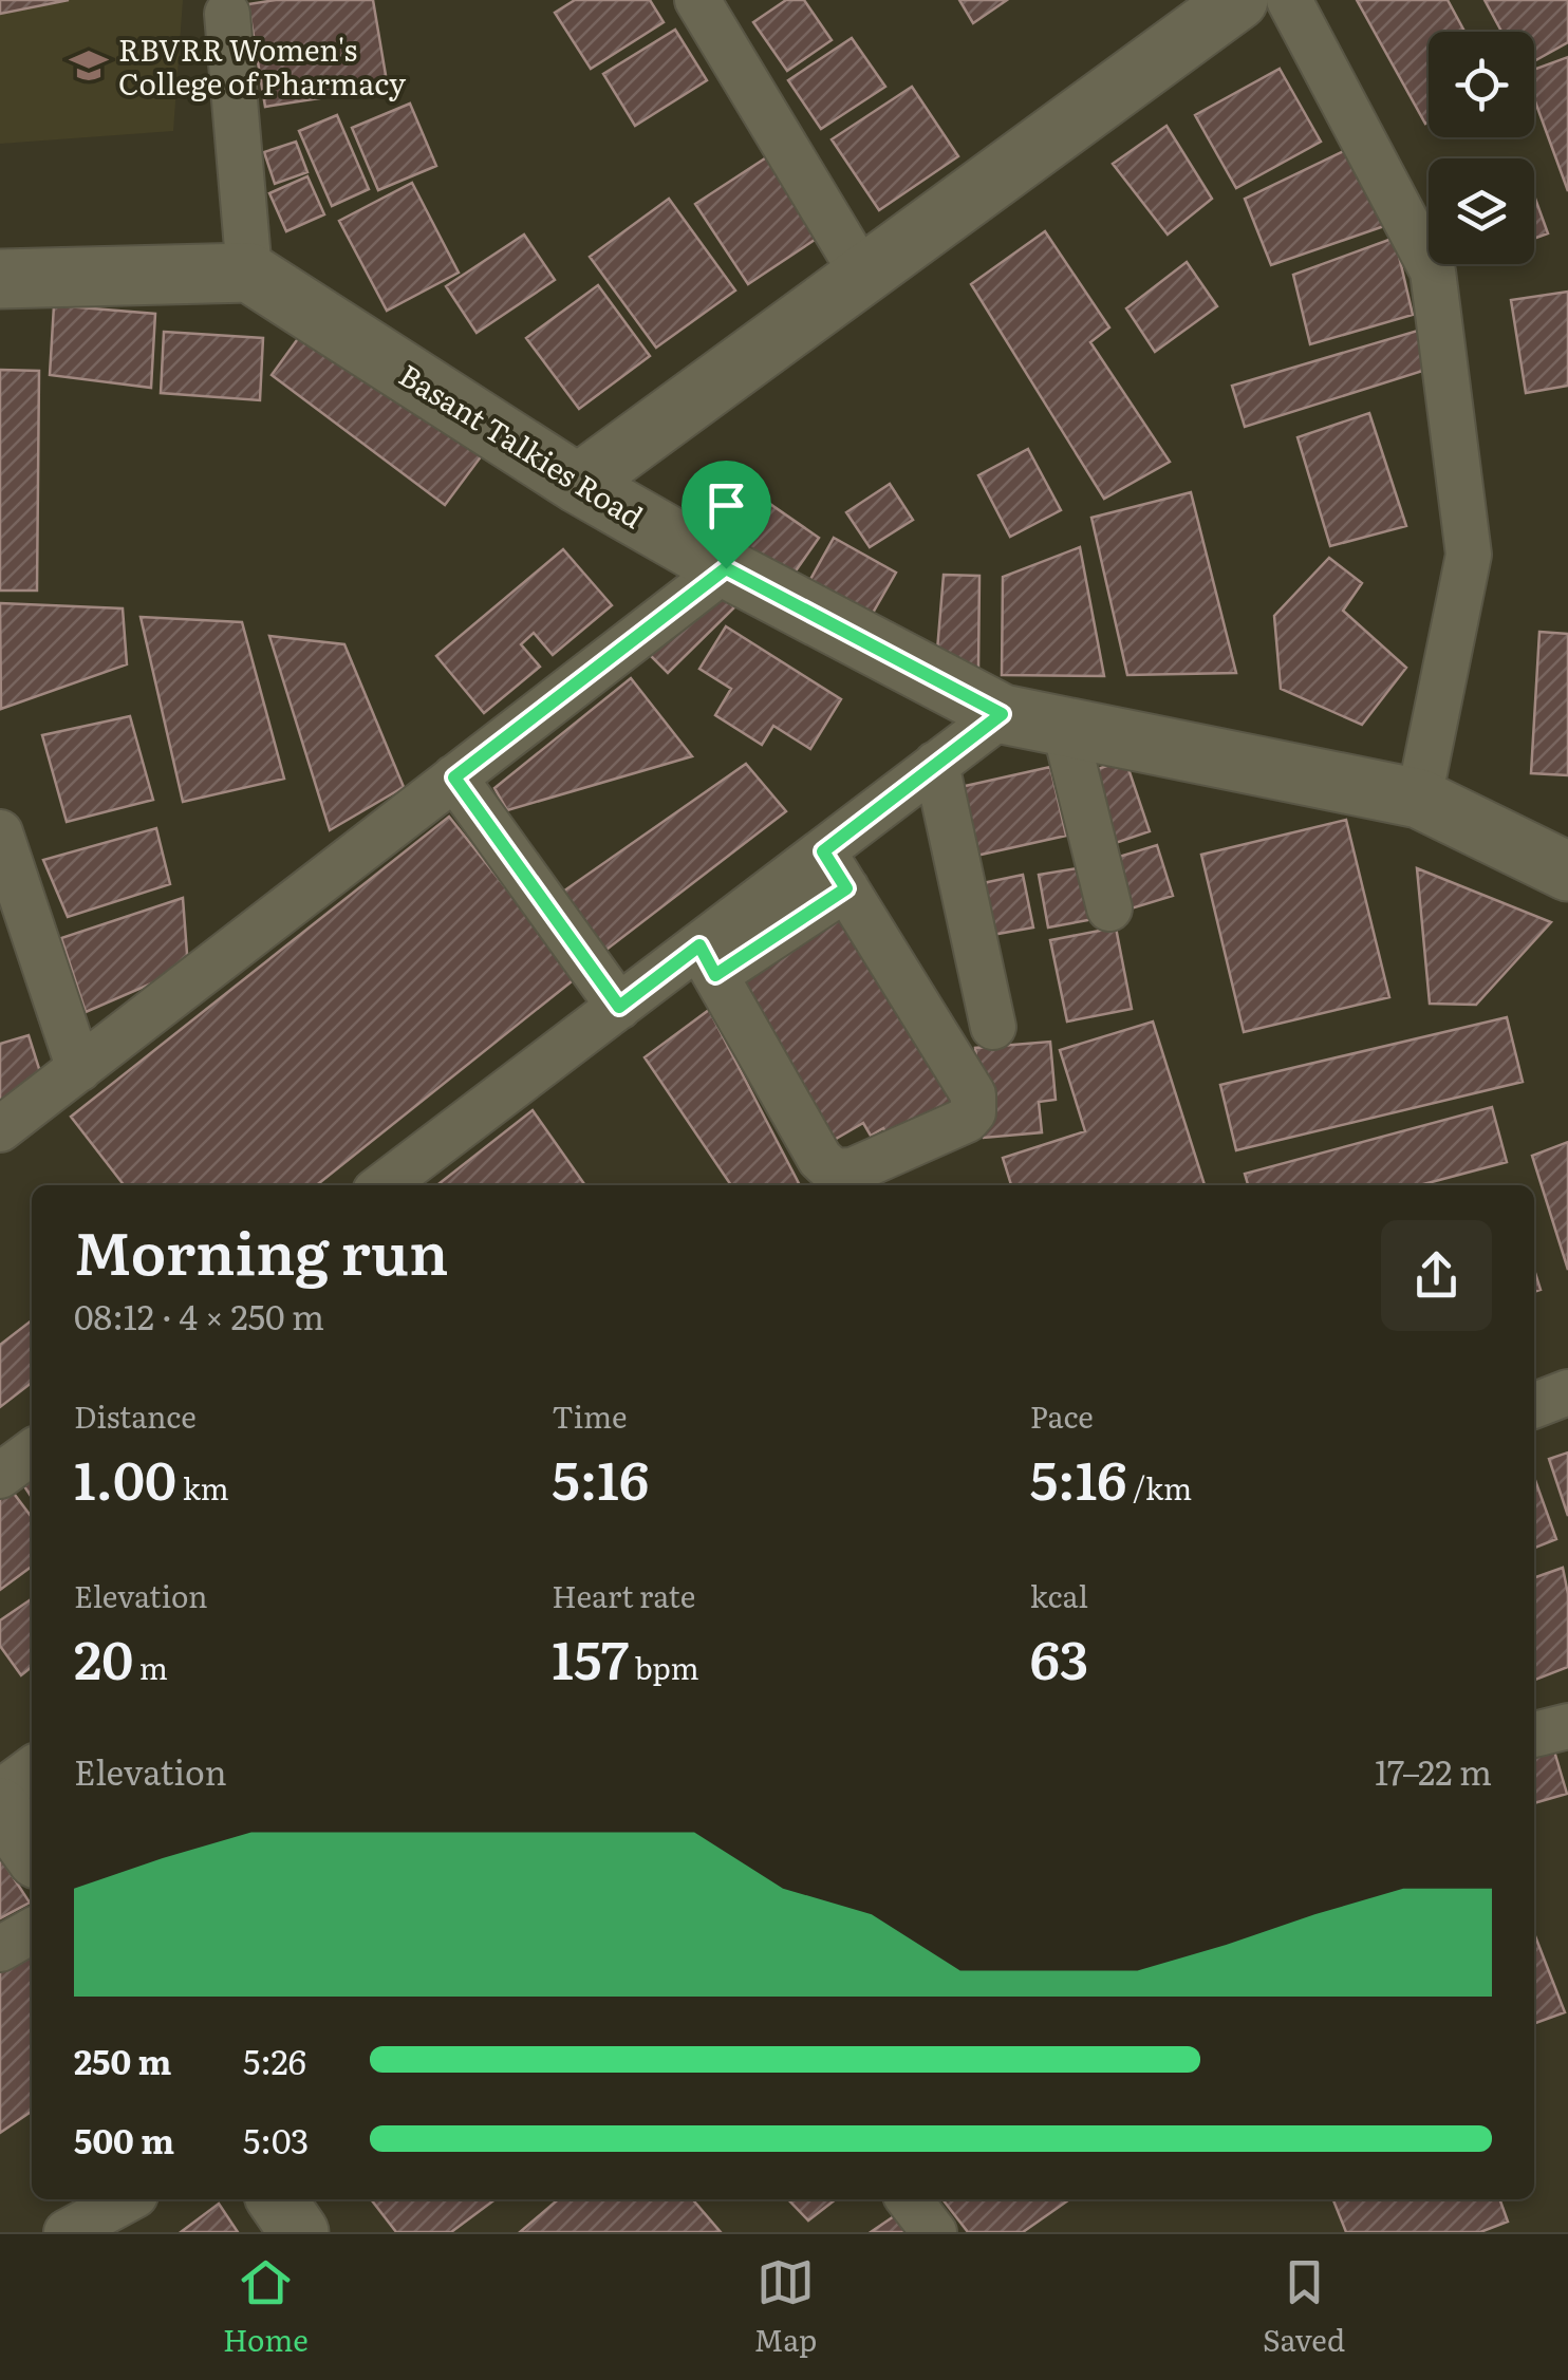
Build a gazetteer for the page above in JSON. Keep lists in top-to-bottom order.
{
  "streets": {
    "street": ["Basant Talkies Road"]
  },
  "places": {
    "school or university": ["RBVRR Women's College of Pharmacy"]
  },
  "page": {
    "heading": ["Morning run", "08:12 · 4 × 250 m"],
    "stats": [
      ["Distance", "1.00 km"],
      ["Time", "5:16"],
      ["Pace", "5:16 /km"],
      ["Elevation", "20 m"],
      ["Heart rate", "157 bpm"],
      ["kcal", "63"]
    ],
    "chart": ["Elevation", "17–22 m"],
    "list": [
      {
        "name": "250 m",
        "note": "5:26"
      },
      {
        "name": "500 m",
        "note": "5:03"
      }
    ],
    "tabs": ["Home", "Map", "Saved"]
  }
}
